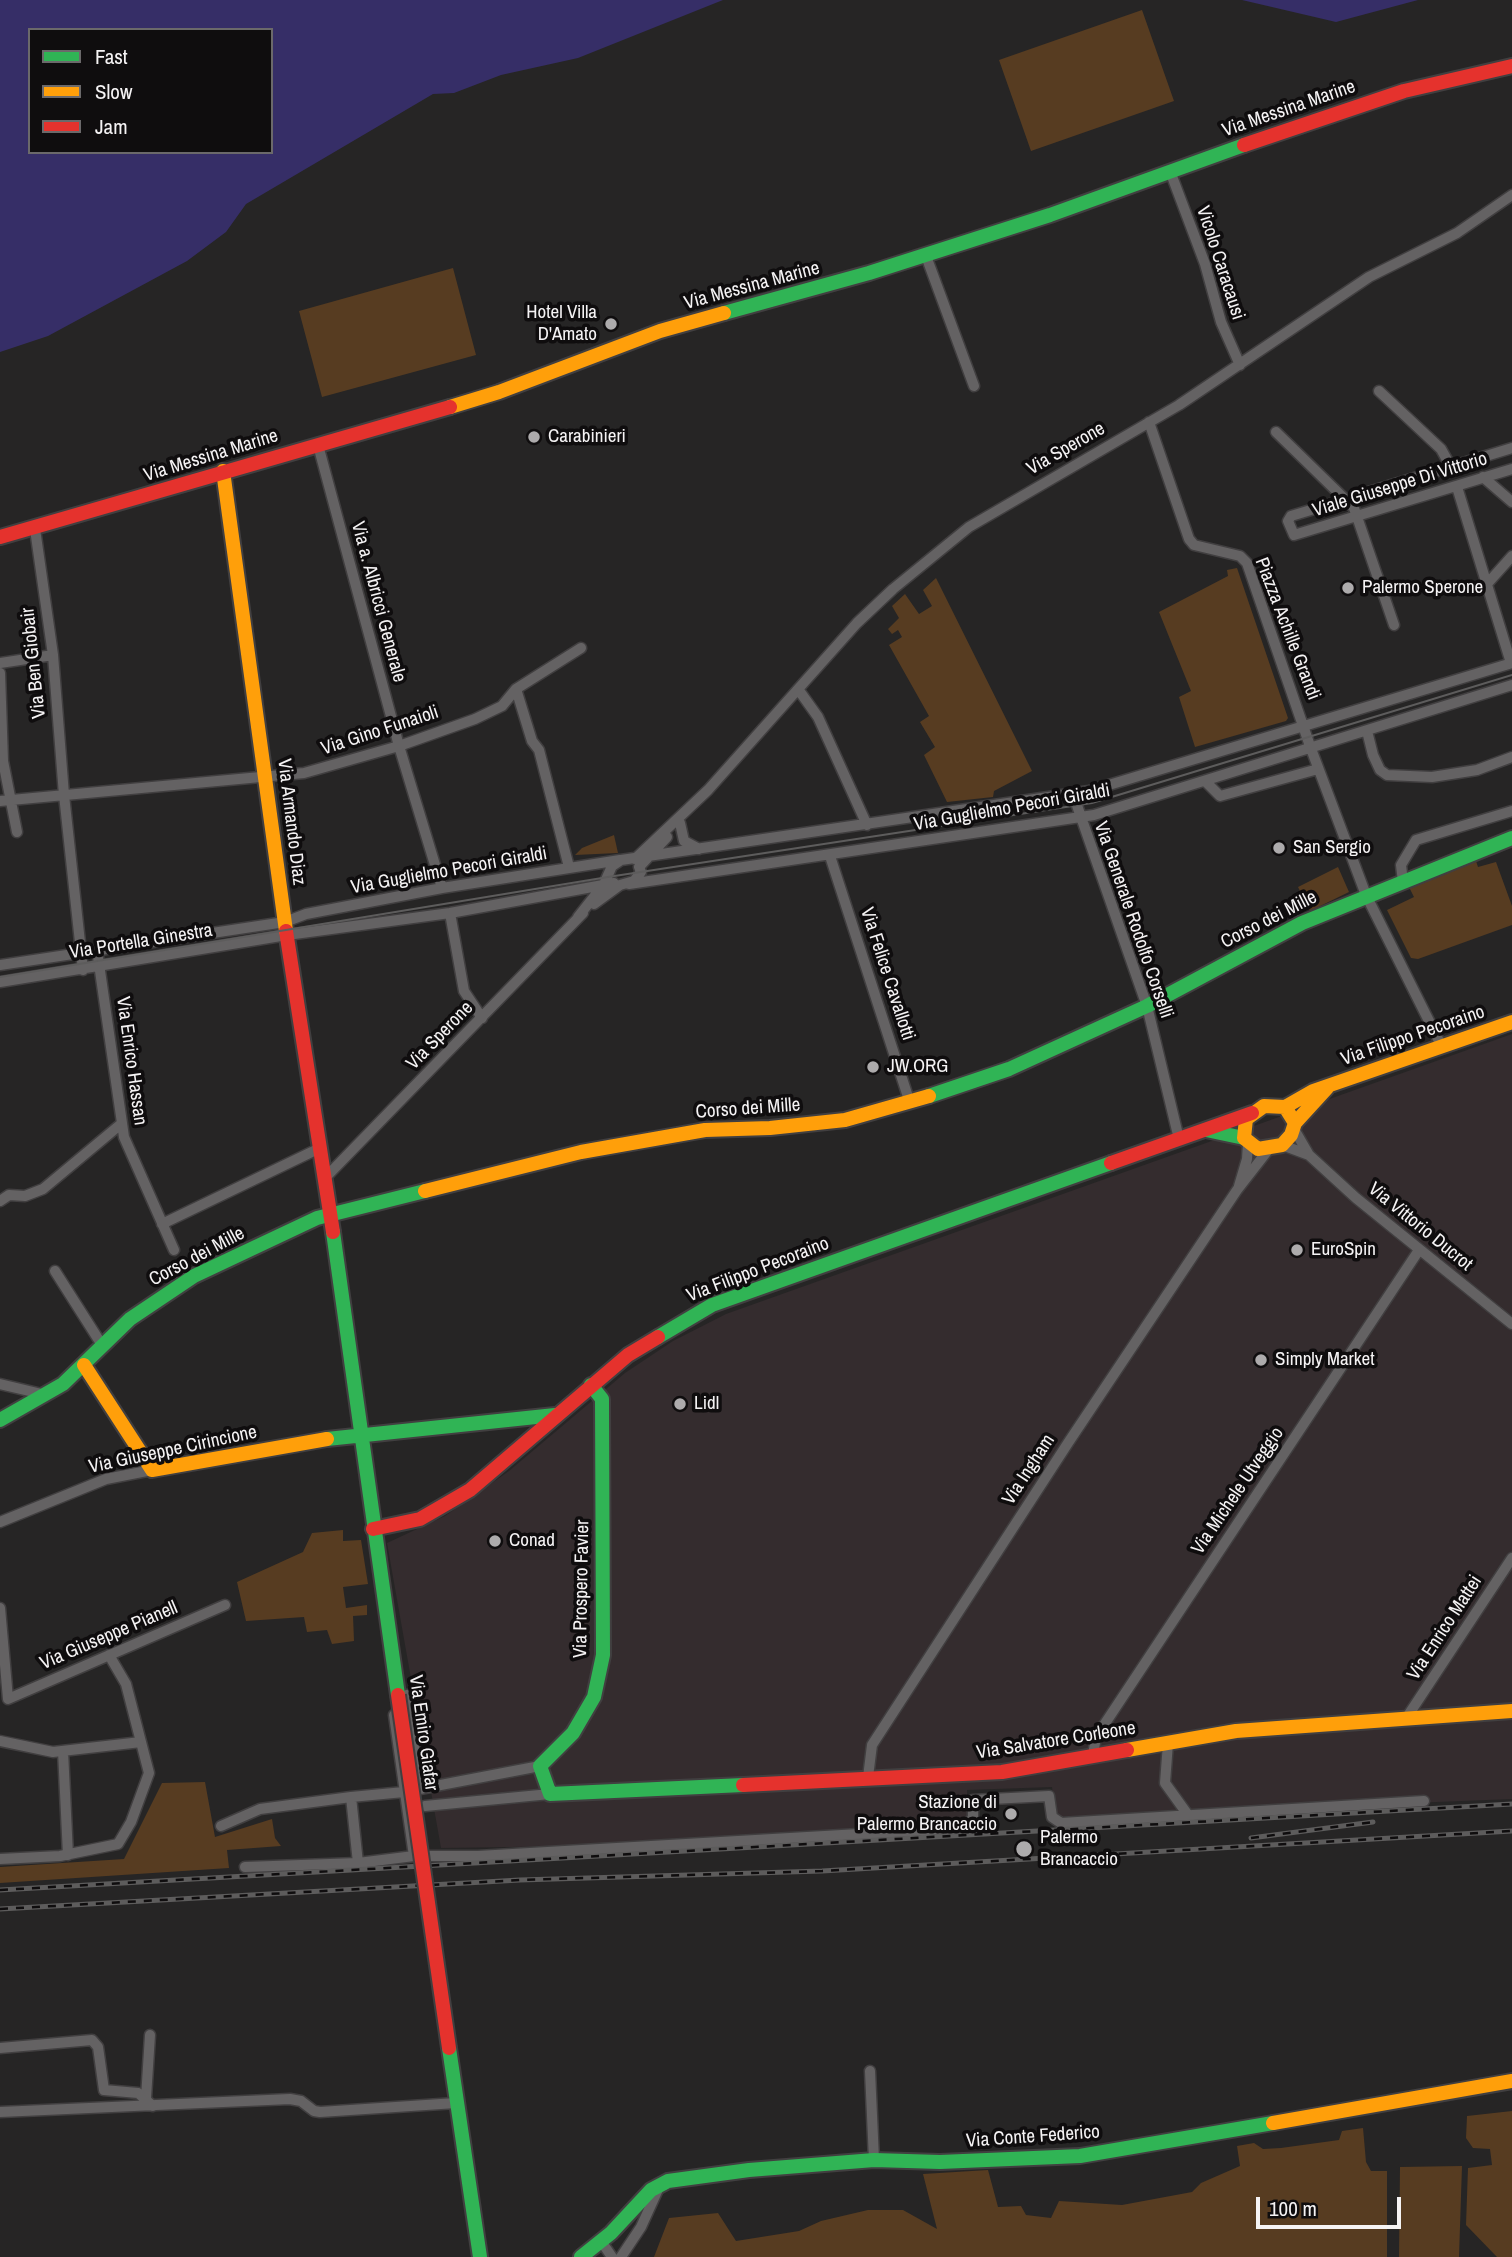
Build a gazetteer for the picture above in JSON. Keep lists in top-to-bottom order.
{
  "streets": {
    "street": [
      "Via Messina Marine",
      "Vicolo Caracausi",
      "Via Sperone",
      "Viale Giuseppe Di Vittorio",
      "Via a. Albricci Generale",
      "Piazza Achille Grandi",
      "Via Ben Giobair",
      "Via Gino Funaioli",
      "Via Guglielmo Pecori Giraldi",
      "Via Armando Diaz",
      "Via Generale Rodolfo Corselli",
      "Corso dei Mille",
      "Via Portella Ginestra",
      "Via Felice Cavallotti",
      "Via Filippo Pecoraino",
      "Via Enrico Hassan",
      "Via Vittorio Ducrot",
      "Via Giuseppe Cirincione",
      "Via Ingham",
      "Via Michele Utveggio",
      "Via Prospero Favier",
      "Via Enrico Mattei",
      "Via Giuseppe Pianell",
      "Via Emiro Giafar",
      "Via Salvatore Corleone",
      "Via Conte Federico"
    ]
  },
  "crossings": [
    ["Via Messina Marine", "Vicolo Caracausi"],
    ["Via Messina Marine", "Via a. Albricci Generale"],
    ["Via Messina Marine", "Via Ben Giobair"],
    ["Via Messina Marine", "Via Armando Diaz"],
    ["Vicolo Caracausi", "Via Sperone"],
    ["Via Sperone", "Piazza Achille Grandi"],
    ["Via Sperone", "Via Armando Diaz"],
    ["Via a. Albricci Generale", "Via Gino Funaioli"],
    ["Via a. Albricci Generale", "Via Guglielmo Pecori Giraldi"],
    ["Piazza Achille Grandi", "Via Guglielmo Pecori Giraldi"],
    ["Piazza Achille Grandi", "Corso dei Mille"],
    ["Piazza Achille Grandi", "Via Filippo Pecoraino"],
    ["Via Ben Giobair", "Via Gino Funaioli"],
    ["Via Ben Giobair", "Via Portella Ginestra"],
    ["Via Gino Funaioli", "Via Armando Diaz"],
    ["Via Guglielmo Pecori Giraldi", "Via Armando Diaz"],
    ["Via Guglielmo Pecori Giraldi", "Via Generale Rodolfo Corselli"],
    ["Via Guglielmo Pecori Giraldi", "Via Portella Ginestra"],
    ["Via Guglielmo Pecori Giraldi", "Via Felice Cavallotti"],
    ["Via Armando Diaz", "Corso dei Mille"],
    ["Via Armando Diaz", "Via Portella Ginestra"],
    ["Via Armando Diaz", "Via Emiro Giafar"],
    ["Via Generale Rodolfo Corselli", "Corso dei Mille"],
    ["Via Generale Rodolfo Corselli", "Via Filippo Pecoraino"],
    ["Corso dei Mille", "Via Felice Cavallotti"],
    ["Corso dei Mille", "Via Emiro Giafar"],
    ["Via Portella Ginestra", "Via Enrico Hassan"],
    ["Via Filippo Pecoraino", "Via Giuseppe Cirincione"],
    ["Via Filippo Pecoraino", "Via Prospero Favier"],
    ["Via Filippo Pecoraino", "Via Emiro Giafar"],
    ["Via Vittorio Ducrot", "Via Michele Utveggio"],
    ["Via Giuseppe Cirincione", "Via Emiro Giafar"],
    ["Via Ingham", "Via Salvatore Corleone"],
    ["Via Michele Utveggio", "Via Salvatore Corleone"],
    ["Via Enrico Mattei", "Via Salvatore Corleone"]
  ],
  "places": [
    "Hotel Villa D'Amato",
    "Carabinieri",
    "Palermo Sperone",
    "San Sergio",
    "JW.ORG",
    "EuroSpin",
    "Simply Market",
    "Lidl",
    "Conad",
    "Stazione di Palermo Brancaccio",
    "Palermo Brancaccio"
  ],
  "legend": ["Fast", "Slow", "Jam"],
  "scale_bar": "100 m"
}
